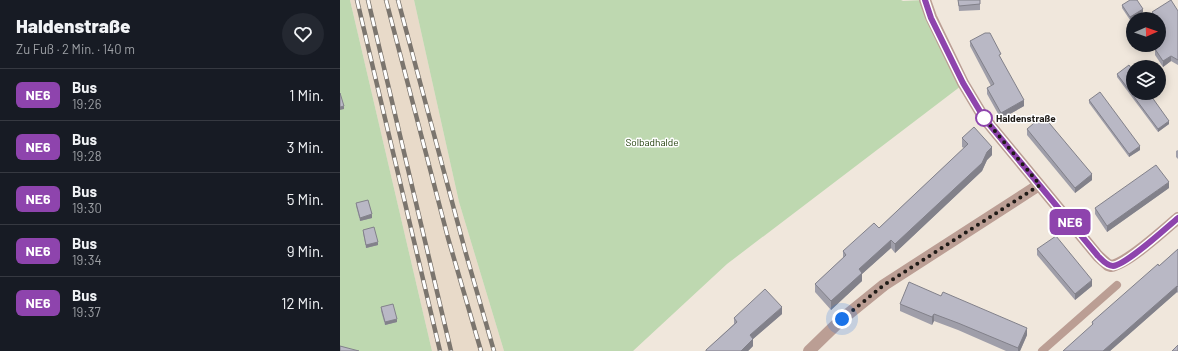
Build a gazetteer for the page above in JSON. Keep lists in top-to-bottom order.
{
  "parks": ["Solbadhalde"],
  "places": ["Haldenstraße"],
  "lines": ["bus line NE6"],
  "north": "right",
  "page": {
    "heading": ["Haldenstraße", "Zu Fuß · 2 Min. · 140 m"],
    "on_map": "NE6",
    "list": [
      {
        "mark": "NE6",
        "name": "Bus",
        "note": "19:26",
        "value": "1 Min."
      },
      {
        "mark": "NE6",
        "name": "Bus",
        "note": "19:28",
        "value": "3 Min."
      },
      {
        "mark": "NE6",
        "name": "Bus",
        "note": "19:30",
        "value": "5 Min."
      },
      {
        "mark": "NE6",
        "name": "Bus",
        "note": "19:34",
        "value": "9 Min."
      },
      {
        "mark": "NE6",
        "name": "Bus",
        "note": "19:37",
        "value": "12 Min."
      }
    ]
  }
}
